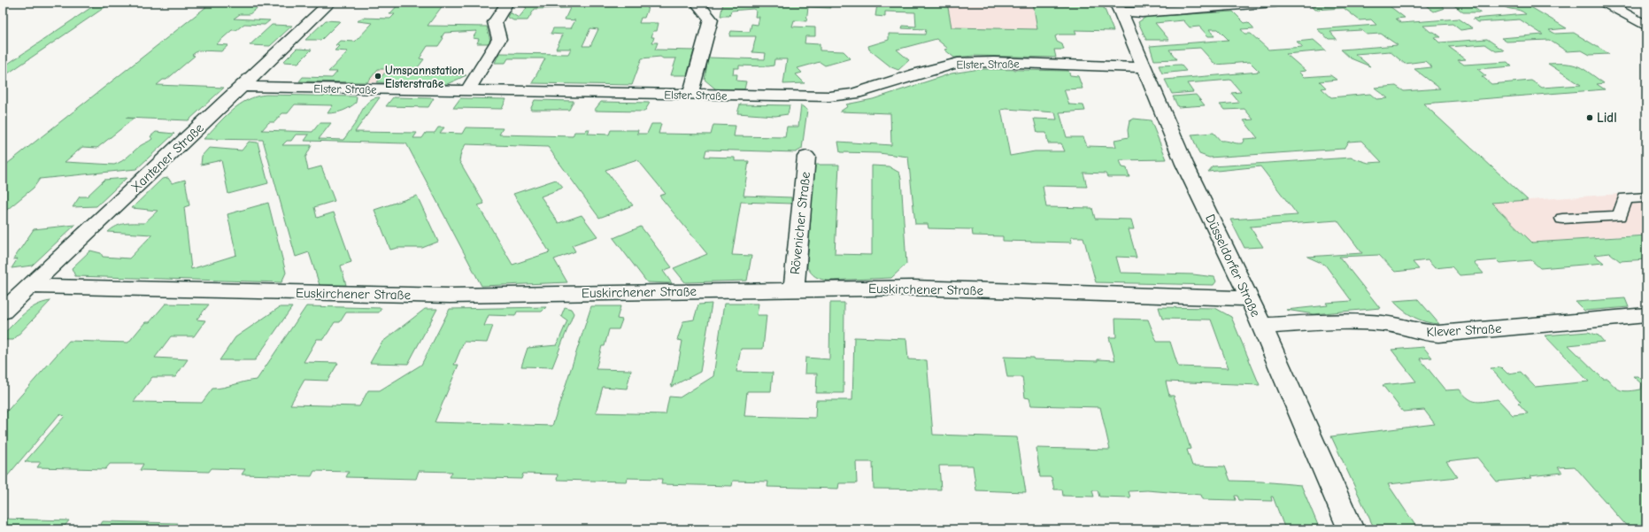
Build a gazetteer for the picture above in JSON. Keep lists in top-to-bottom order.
{
  "streets": {
    "street": [
      "Elster Straße",
      "Xantener Straße",
      "Rövenicher Straße",
      "Düsseldorfer Straße",
      "Euskirchener Straße",
      "Klever Straße"
    ]
  },
  "crossings": [
    ["Elster Straße", "Xantener Straße"],
    ["Elster Straße", "Düsseldorfer Straße"],
    ["Xantener Straße", "Euskirchener Straße"],
    ["Rövenicher Straße", "Euskirchener Straße"],
    ["Düsseldorfer Straße", "Euskirchener Straße"],
    ["Düsseldorfer Straße", "Klever Straße"]
  ],
  "places": ["Umspannstation Elsterstraße", "Lidl"]
}
